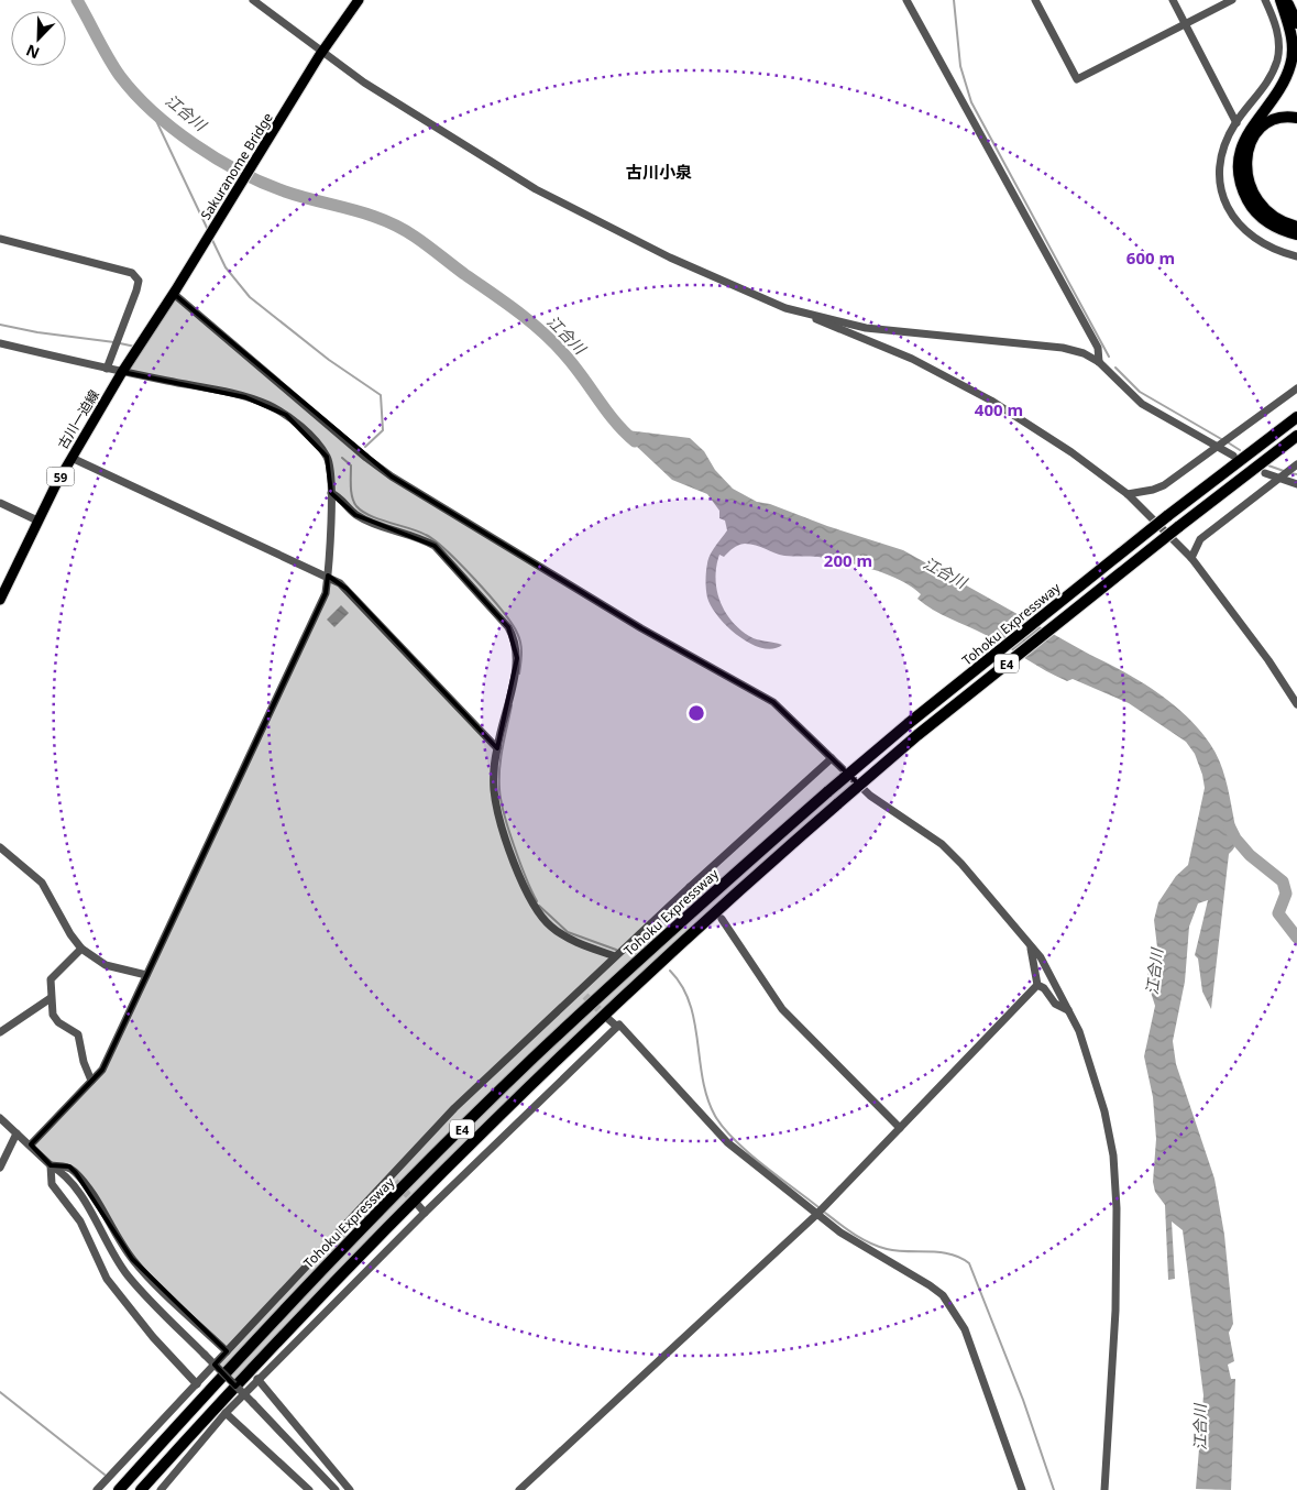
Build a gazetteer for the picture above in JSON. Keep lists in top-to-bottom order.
{
  "streets": {
    "highway": ["Tohoku Expressway", "E4"],
    "main road": ["Sakuranome Bridge", "古川一迫線", "59"]
  },
  "crossings": [
    ["Sakuranome Bridge", "古川一迫線"],
    ["Sakuranome Bridge", "59"]
  ],
  "districts": ["古川小泉"],
  "water": ["江合川"],
  "north": "bottom left",
  "rings": ["600 m", "400 m", "200 m"]
}
